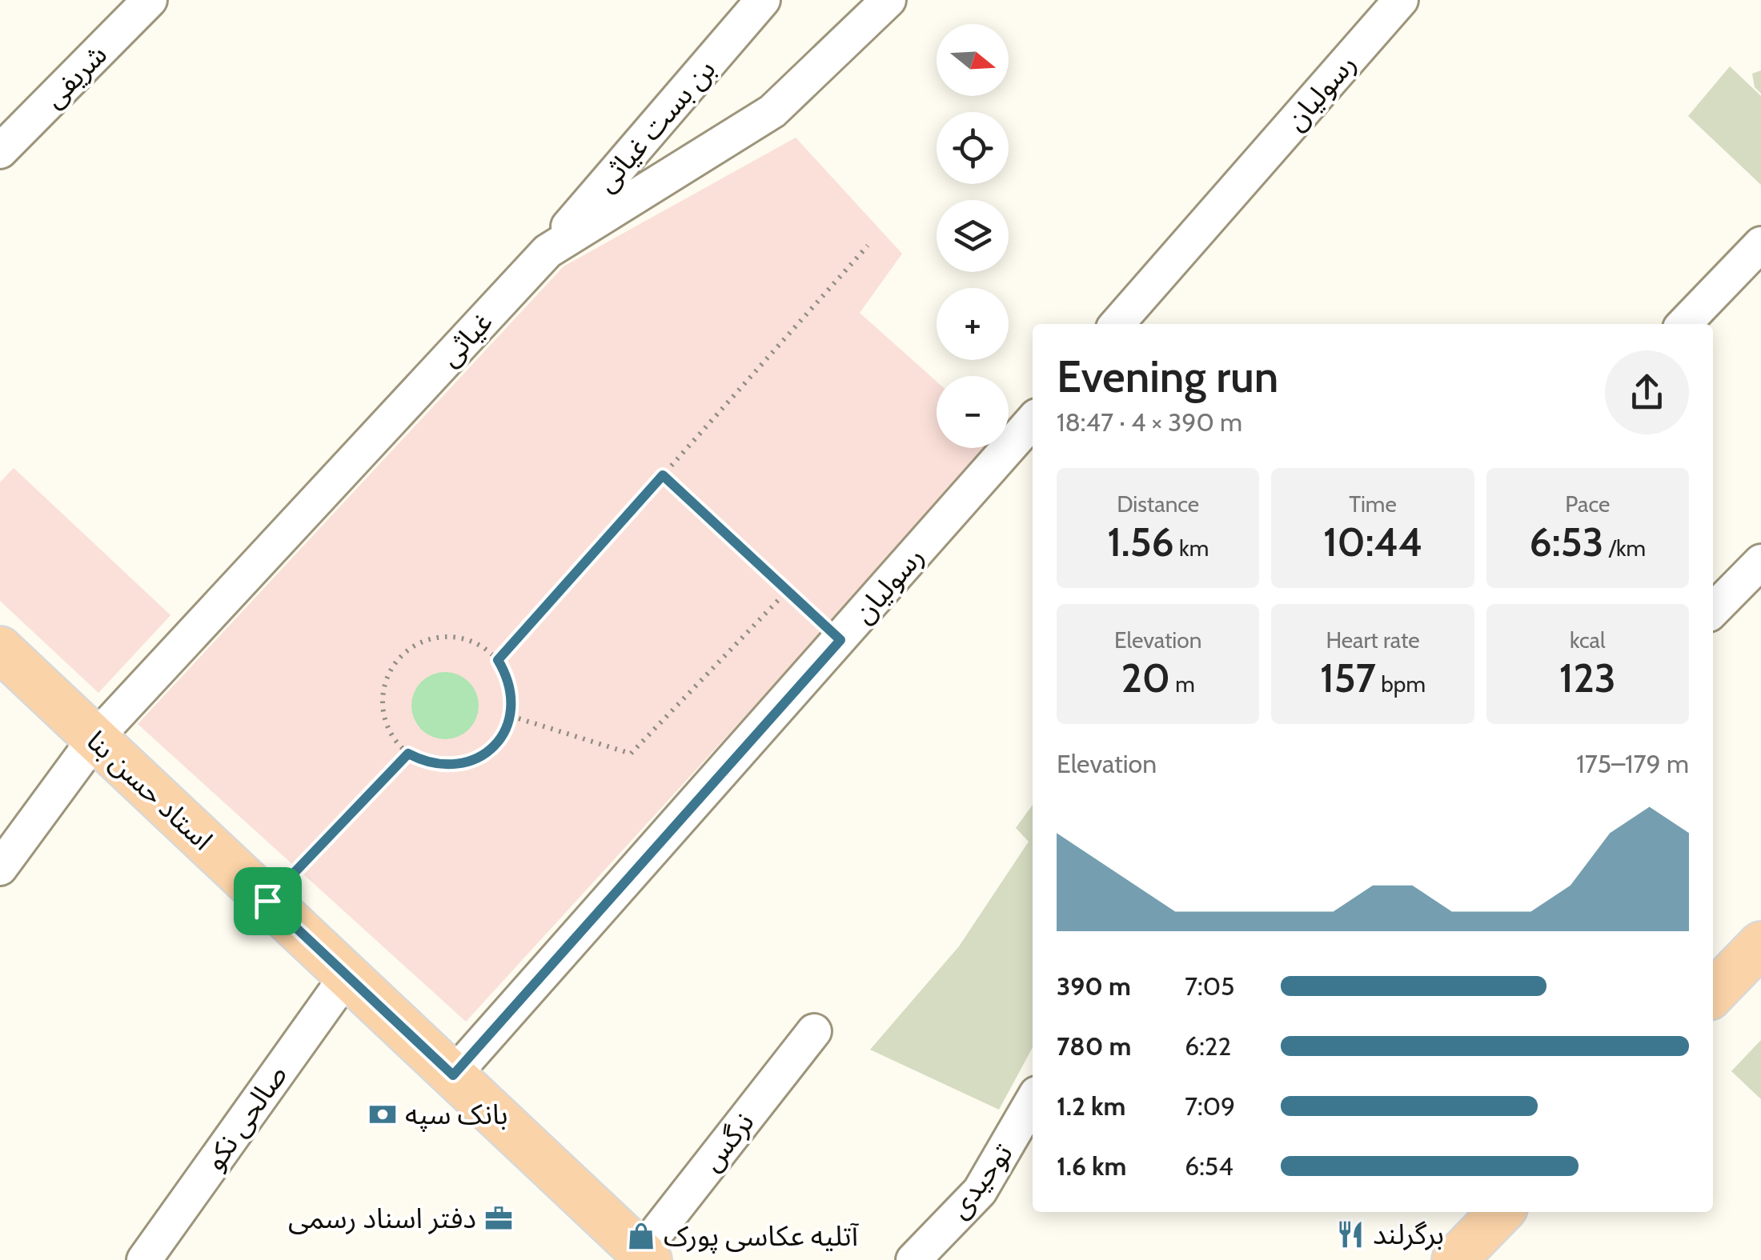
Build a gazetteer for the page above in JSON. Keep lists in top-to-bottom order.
{
  "streets": {
    "main road": ["استاد حسن بنا"],
    "street": [
      "شریفی",
      "رسولیان",
      "بن بست غیاثی",
      "غیاثی",
      "صالحی نکو",
      "نرگس",
      "توحیدی"
    ]
  },
  "crossings": [
    ["رسولیان", "استاد حسن بنا"],
    ["بن بست غیاثی", "غیاثی"],
    ["غیاثی", "استاد حسن بنا"],
    ["استاد حسن بنا", "صالحی نکو"],
    ["استاد حسن بنا", "نرگس"]
  ],
  "places": {
    "bank": ["بانک سپه"],
    "office": ["دفتر اسناد رسمی"],
    "restaurant": ["برگرلند"],
    "shop": ["آتلیه عکاسی پورک"]
  },
  "north": "right",
  "page": {
    "map_buttons": ["+", "−"],
    "heading": ["Evening run", "18:47 · 4 × 390 m"],
    "stats": [
      ["Distance", "1.56 km"],
      ["Time", "10:44"],
      ["Pace", "6:53 /km"],
      ["Elevation", "20 m"],
      ["Heart rate", "157 bpm"],
      ["kcal", "123"]
    ],
    "chart": ["Elevation", "175–179 m"],
    "list": [
      {
        "name": "390 m",
        "note": "7:05"
      },
      {
        "name": "780 m",
        "note": "6:22"
      },
      {
        "name": "1.2 km",
        "note": "7:09"
      },
      {
        "name": "1.6 km",
        "note": "6:54"
      }
    ]
  }
}
